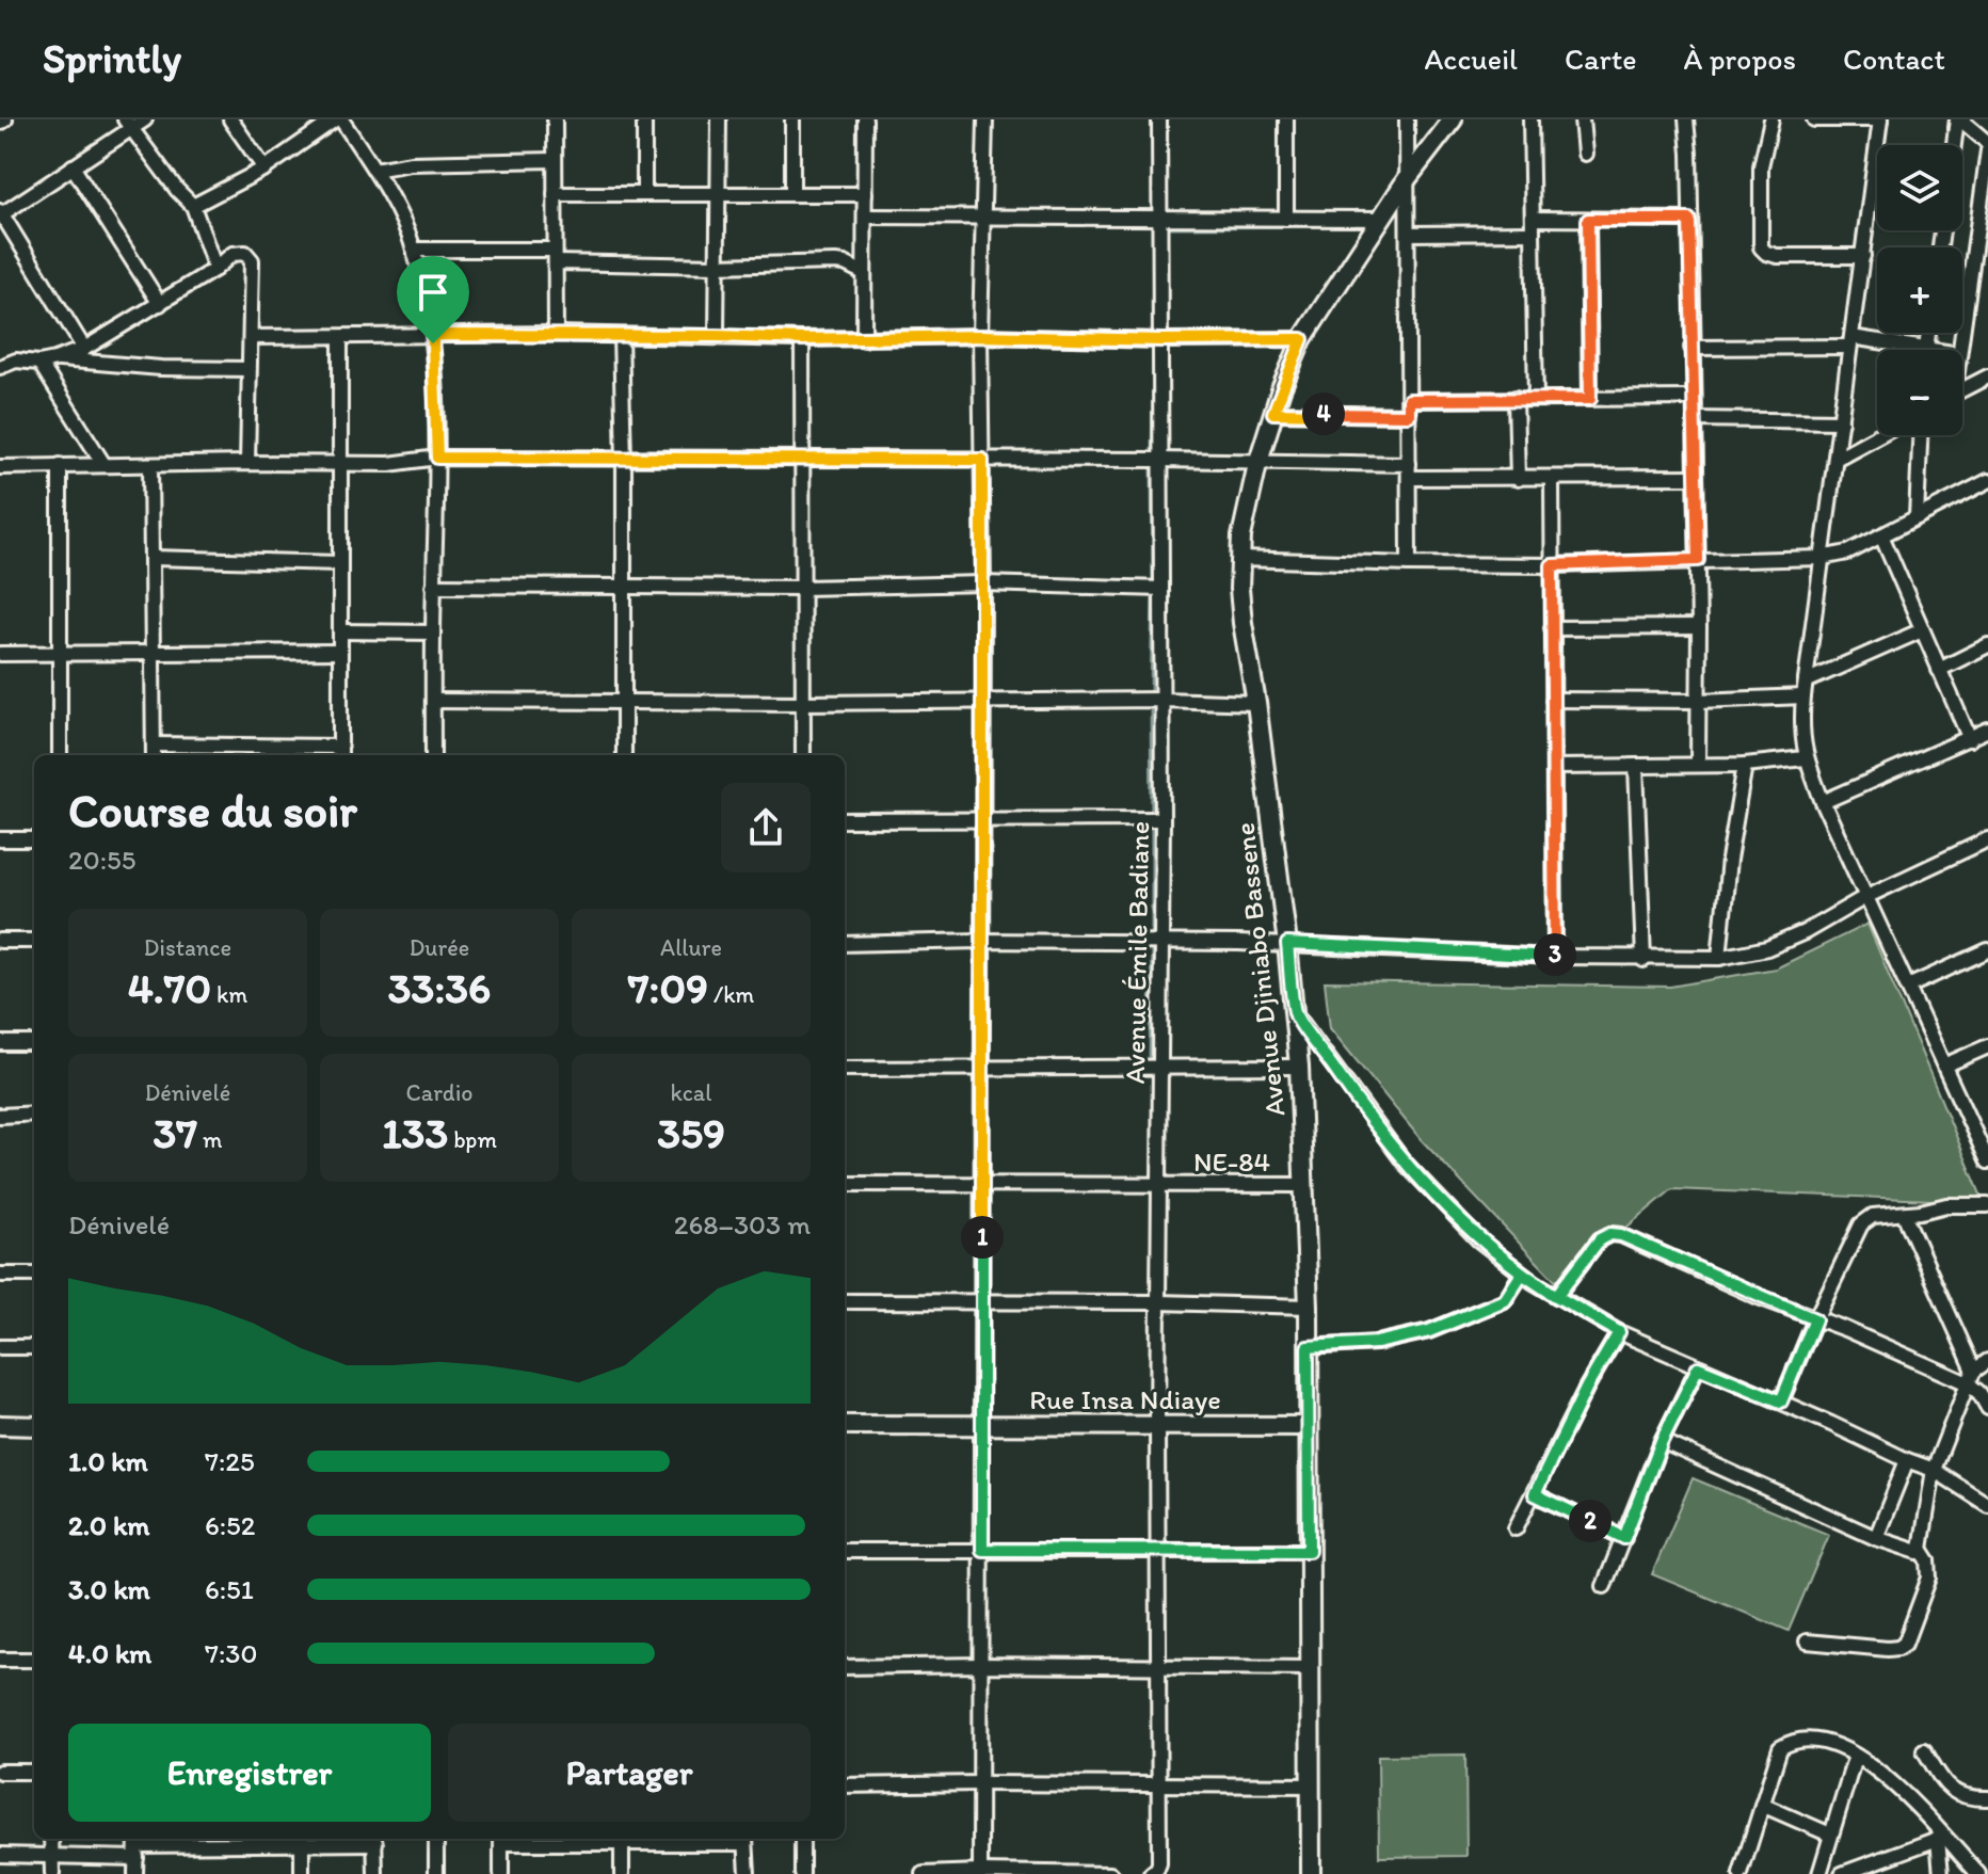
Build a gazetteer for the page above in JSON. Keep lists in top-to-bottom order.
{
  "streets": {
    "main road": ["Avenue Djiniabo Bassene", "Rue Insa Ndiaye"],
    "street": ["Avenue Émile Badiane", "NE-84"]
  },
  "crossings": [
    ["Avenue Émile Badiane", "NE-84"],
    ["Avenue Émile Badiane", "Rue Insa Ndiaye"],
    ["Avenue Djiniabo Bassene", "NE-84"],
    ["Avenue Djiniabo Bassene", "Rue Insa Ndiaye"]
  ],
  "page": {
    "header": "Sprintly",
    "nav": [
      "Accueil",
      "Carte",
      "À propos",
      "Contact"
    ],
    "map_buttons": ["+", "−"],
    "pins": [
      "4",
      "3",
      "1",
      "2"
    ],
    "heading": ["Course du soir", "20:55"],
    "stats": [
      ["Distance", "4.70 km"],
      ["Durée", "33:36"],
      ["Allure", "7:09 /km"],
      ["Dénivelé", "37 m"],
      ["Cardio", "133 bpm"],
      ["kcal", "359"]
    ],
    "chart": ["Dénivelé", "268–303 m"],
    "list": [
      {
        "name": "1.0 km",
        "note": "7:25"
      },
      {
        "name": "2.0 km",
        "note": "6:52"
      },
      {
        "name": "3.0 km",
        "note": "6:51"
      },
      {
        "name": "4.0 km",
        "note": "7:30"
      }
    ],
    "buttons": ["Enregistrer", "Partager"]
  }
}
